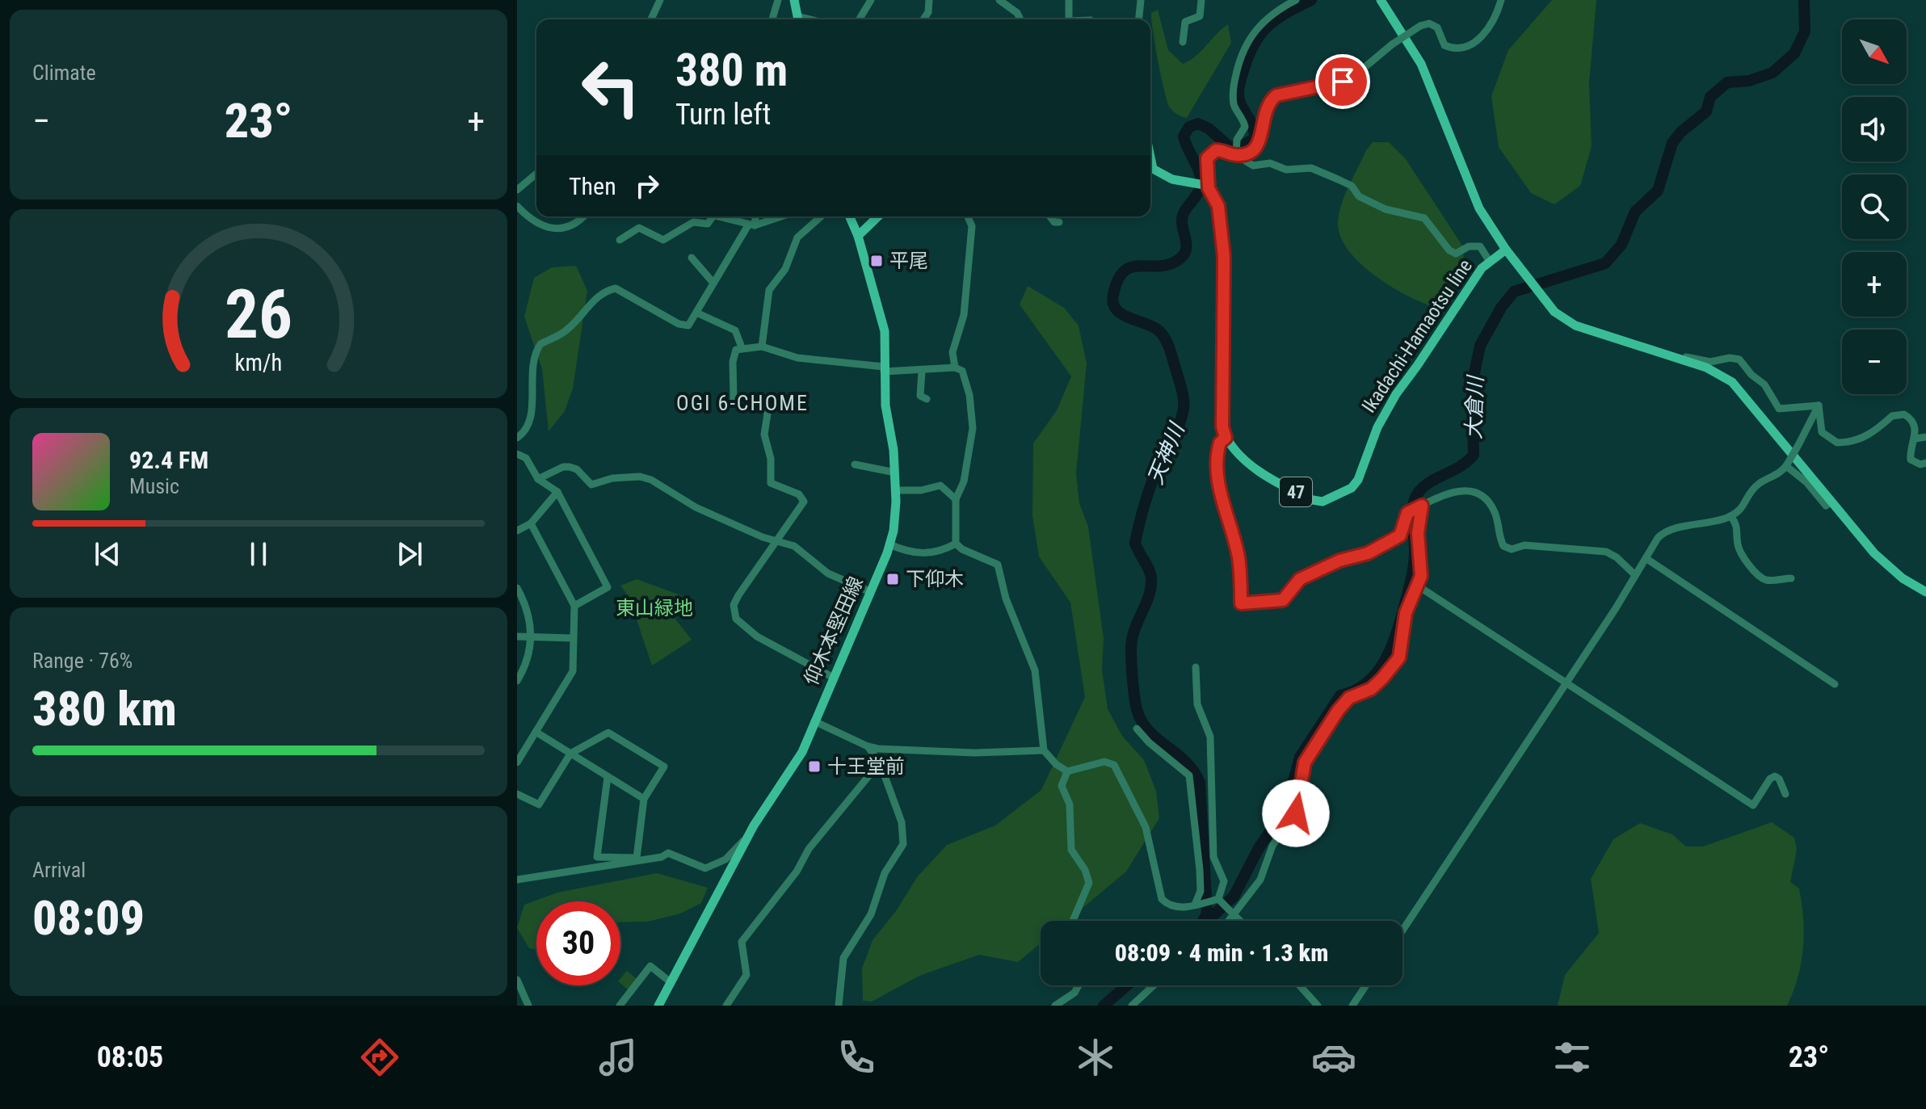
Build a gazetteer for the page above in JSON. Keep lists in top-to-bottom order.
{
  "streets": {
    "main road": ["Ikadachi-Hamaotsu line", "47", "仰木本堅田線"]
  },
  "districts": ["OGI 6-CHOME"],
  "water": ["大倉川", "天神川"],
  "parks": ["東山緑地"],
  "places": {
    "transit": ["平尾", "下仰木", "十王堂前"]
  },
  "north": "bottom right",
  "page": {
    "tile": [
      "Climate",
      ["Range · 76%", "380 km"],
      ["Arrival", "08:09"]
    ],
    "map_buttons": ["+", "−"],
    "turn": ["380 m", "Turn left"],
    "heat": ["−", "23°", "+"],
    "then": "Then",
    "song": ["92.4 FM", "Music"],
    "limit": "30",
    "trip": "08:09 · 4 min · 1.3 km",
    "tabs": ["08:05", "23°"],
    "gauge": ["26", "km/h"]
  }
}
